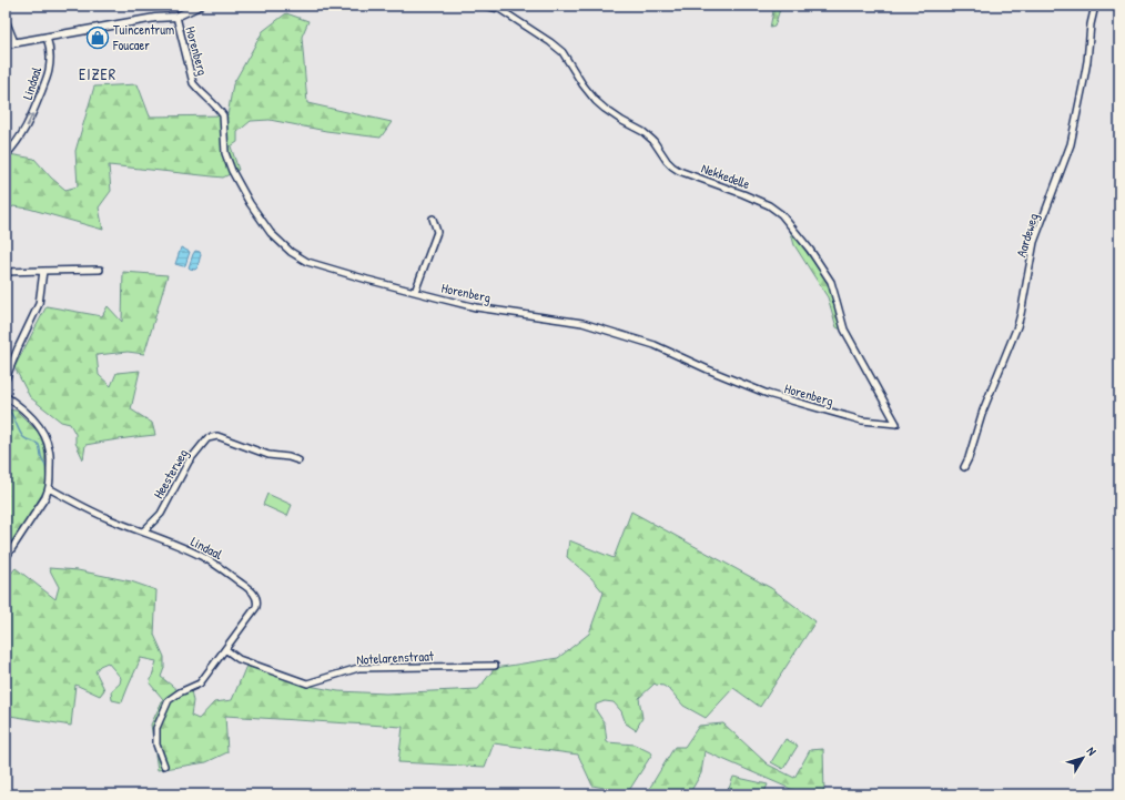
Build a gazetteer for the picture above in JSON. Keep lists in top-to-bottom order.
{
  "streets": {
    "street": [
      "Horenberg",
      "Lindaal",
      "Nekkedelle",
      "Aardeweg",
      "Heesterweg",
      "Notelarenstraat"
    ]
  },
  "crossings": [
    ["Horenberg", "Nekkedelle"],
    ["Lindaal", "Heesterweg"],
    ["Lindaal", "Notelarenstraat"]
  ],
  "districts": ["EIZER"],
  "places": {
    "shop": ["Tuincentrum Foucaer"]
  },
  "north": "top right"
}
